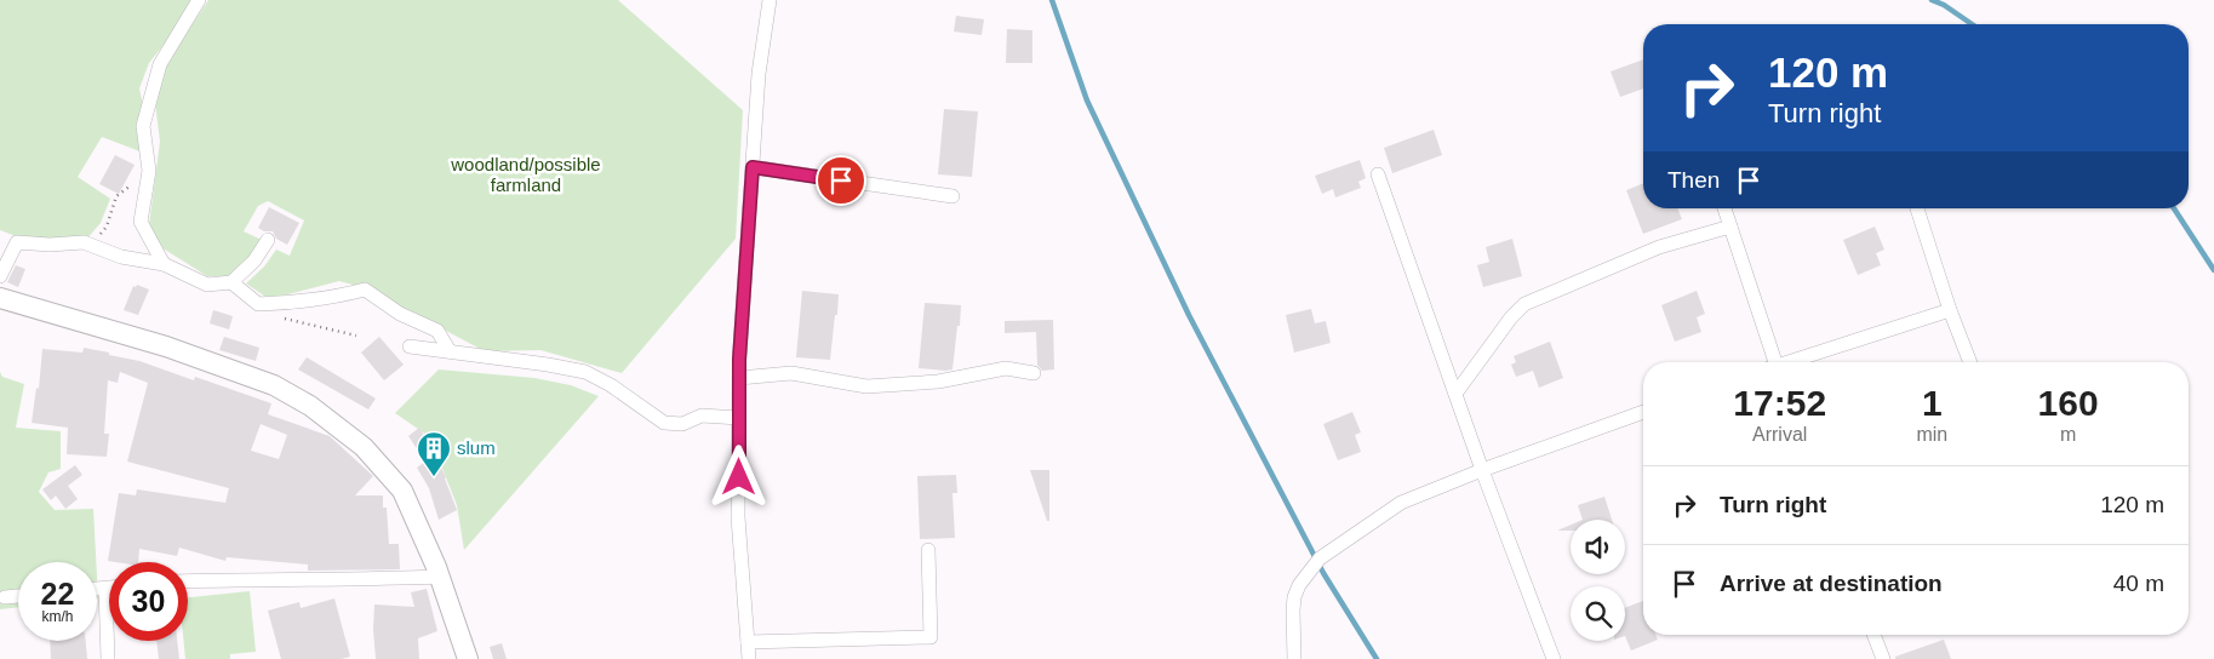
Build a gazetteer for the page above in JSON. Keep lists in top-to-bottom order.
{
  "parks": ["woodland/possible farmland"],
  "places": {
    "building": ["slum"]
  },
  "page": {
    "turn": ["120 m", "Turn right"],
    "then": "Then",
    "eta": [
      "17:52",
      "Arrival",
      "1",
      "min",
      "160",
      "m"
    ],
    "list": [
      {
        "name": "Turn right",
        "value": "120 m"
      },
      {
        "name": "Arrive at destination",
        "value": "40 m"
      }
    ],
    "speed": "22 km/h",
    "limit": "30"
  }
}
